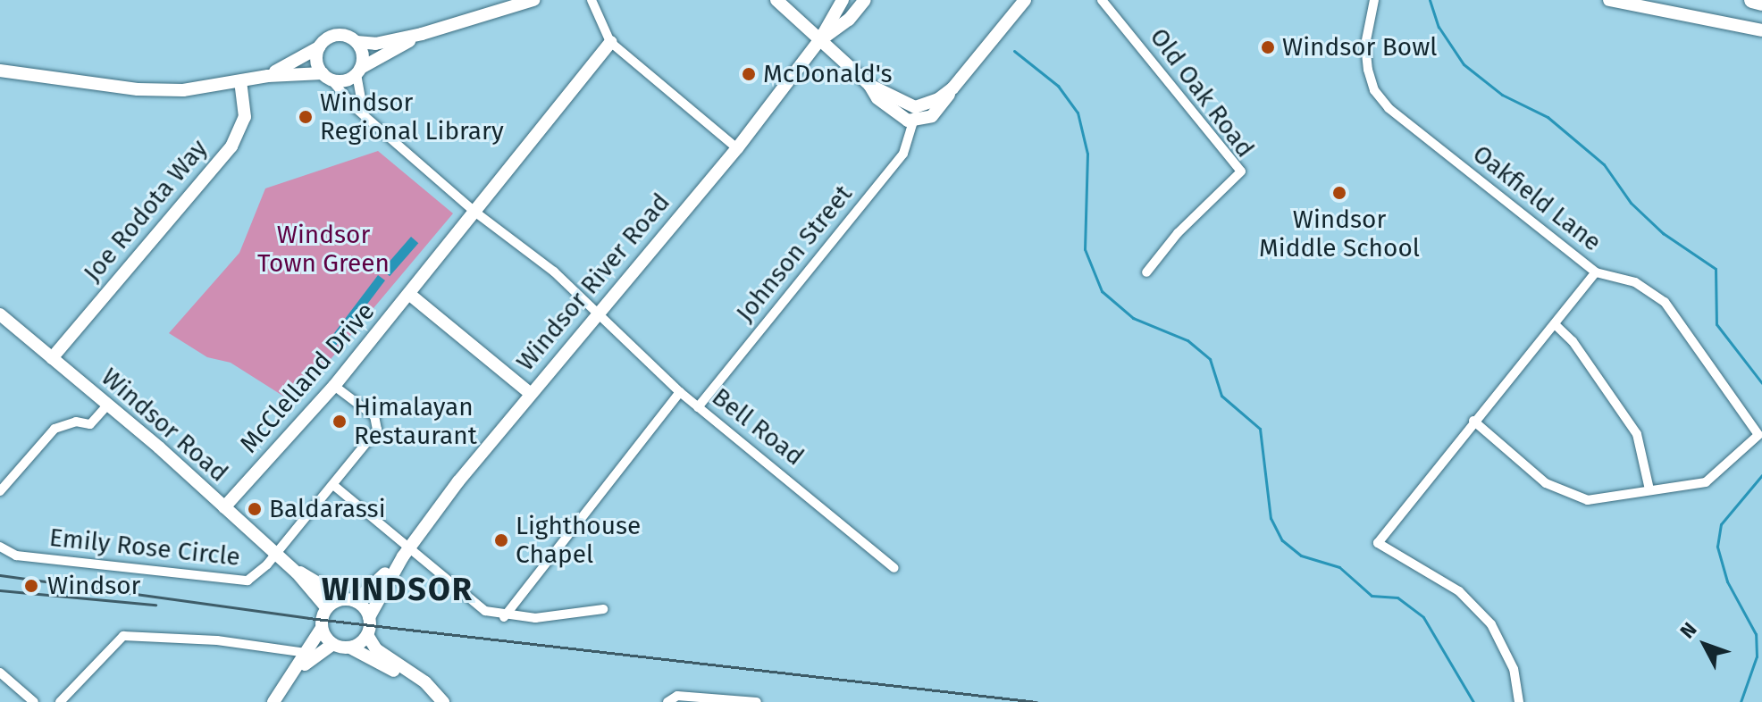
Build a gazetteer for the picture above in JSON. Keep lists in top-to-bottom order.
{
  "streets": {
    "main road": [
      "Joe Rodota Way",
      "Windsor River Road",
      "McClelland Drive",
      "Windsor Road"
    ],
    "street": [
      "Old Oak Road",
      "Oakfield Lane",
      "Johnson Street",
      "Bell Road",
      "Emily Rose Circle"
    ]
  },
  "crossings": [
    ["Joe Rodota Way", "Windsor Road"],
    ["Johnson Street", "Bell Road"],
    ["Windsor River Road", "Windsor Road"],
    ["Windsor River Road", "Bell Road"],
    ["McClelland Drive", "Windsor Road"],
    ["McClelland Drive", "Bell Road"],
    ["McClelland Drive", "Emily Rose Circle"],
    ["Windsor Road", "Emily Rose Circle"]
  ],
  "districts": ["WINDSOR"],
  "parks": ["Windsor Town Green"],
  "places": [
    "Windsor Bowl",
    "McDonald's",
    "Windsor Regional Library",
    "Windsor Middle School",
    "Himalayan Restaurant",
    "Baldarassi",
    "Lighthouse Chapel",
    "Windsor"
  ],
  "north": "top left"
}
